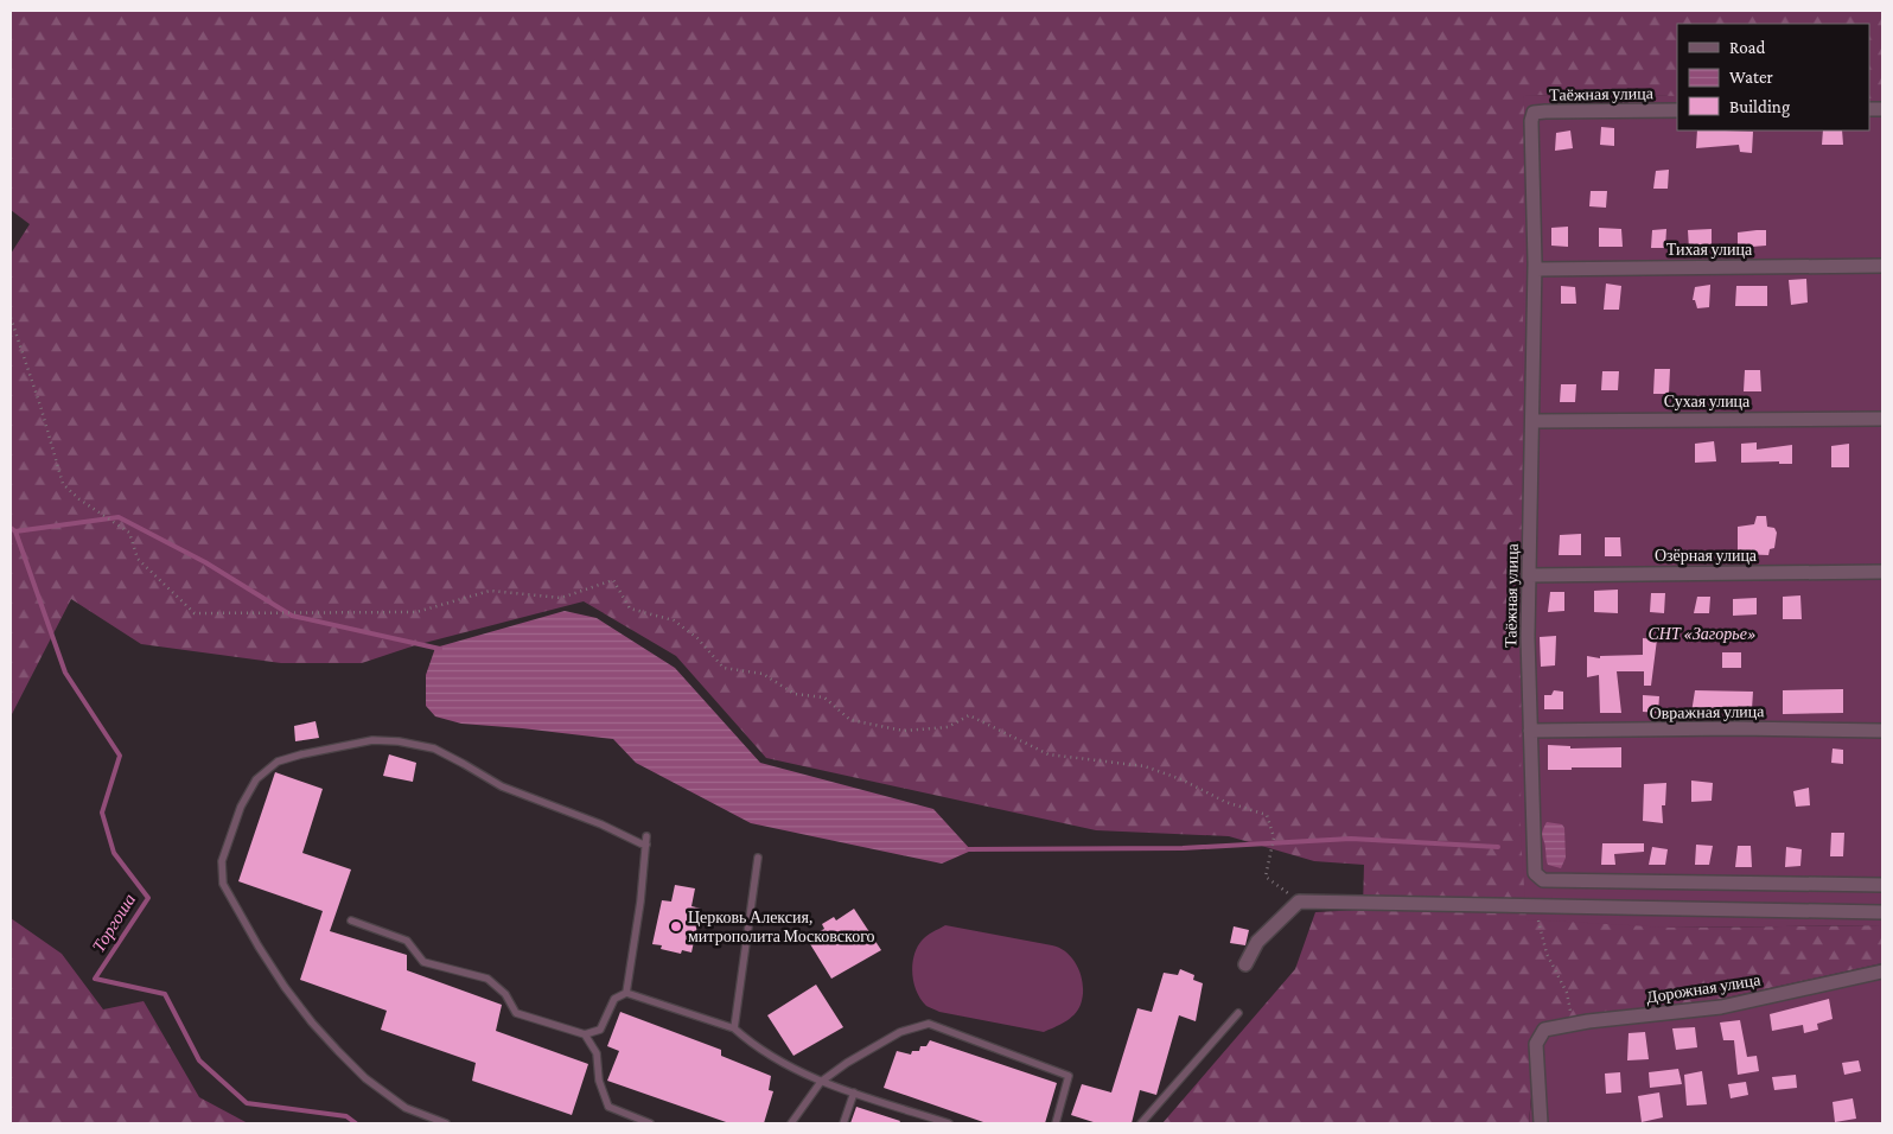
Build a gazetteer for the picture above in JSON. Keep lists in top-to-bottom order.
{
  "streets": {
    "street": [
      "Таёжная улица",
      "Тихая улица",
      "Сухая улица",
      "Озёрная улица",
      "Овражная улица",
      "Дорожная улица"
    ]
  },
  "crossings": [
    ["Таёжная улица", "Тихая улица"],
    ["Таёжная улица", "Сухая улица"],
    ["Таёжная улица", "Озёрная улица"],
    ["Таёжная улица", "Овражная улица"]
  ],
  "water": ["Торгоша"],
  "parks": ["СНТ «Загорье»"],
  "places": ["Церковь Алексия, митрополита Московского"],
  "legend": ["Road", "Water", "Building"]
}
